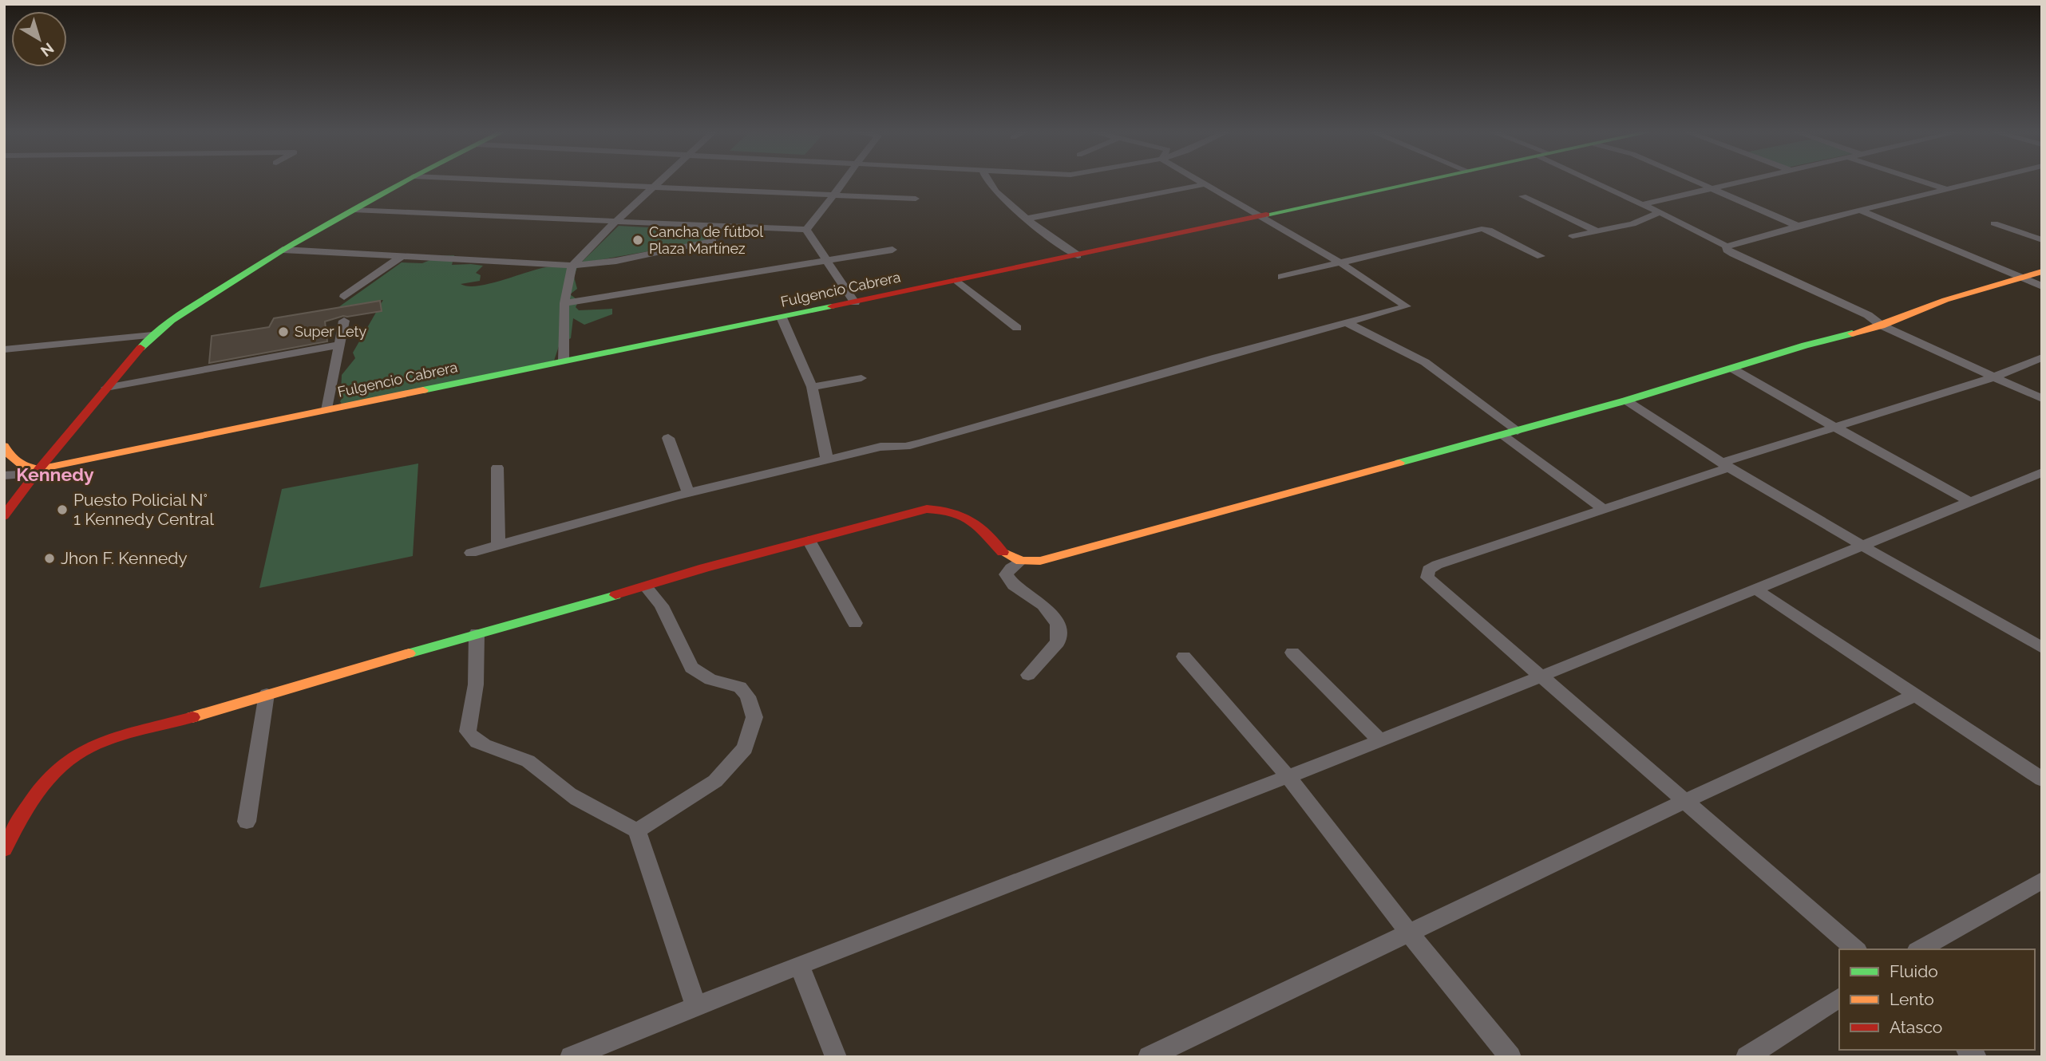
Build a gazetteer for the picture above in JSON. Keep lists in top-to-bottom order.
{
  "streets": {
    "main road": ["Fulgencio Cabrera"]
  },
  "districts": ["Kennedy"],
  "places": [
    "Cancha de fútbol Plaza Martínez",
    "Super Lety",
    "Puesto Policial N° 1 Kennedy Central",
    "Jhon F. Kennedy"
  ],
  "legend": ["Fluido", "Lento", "Atasco"],
  "north": "bottom right"
}
